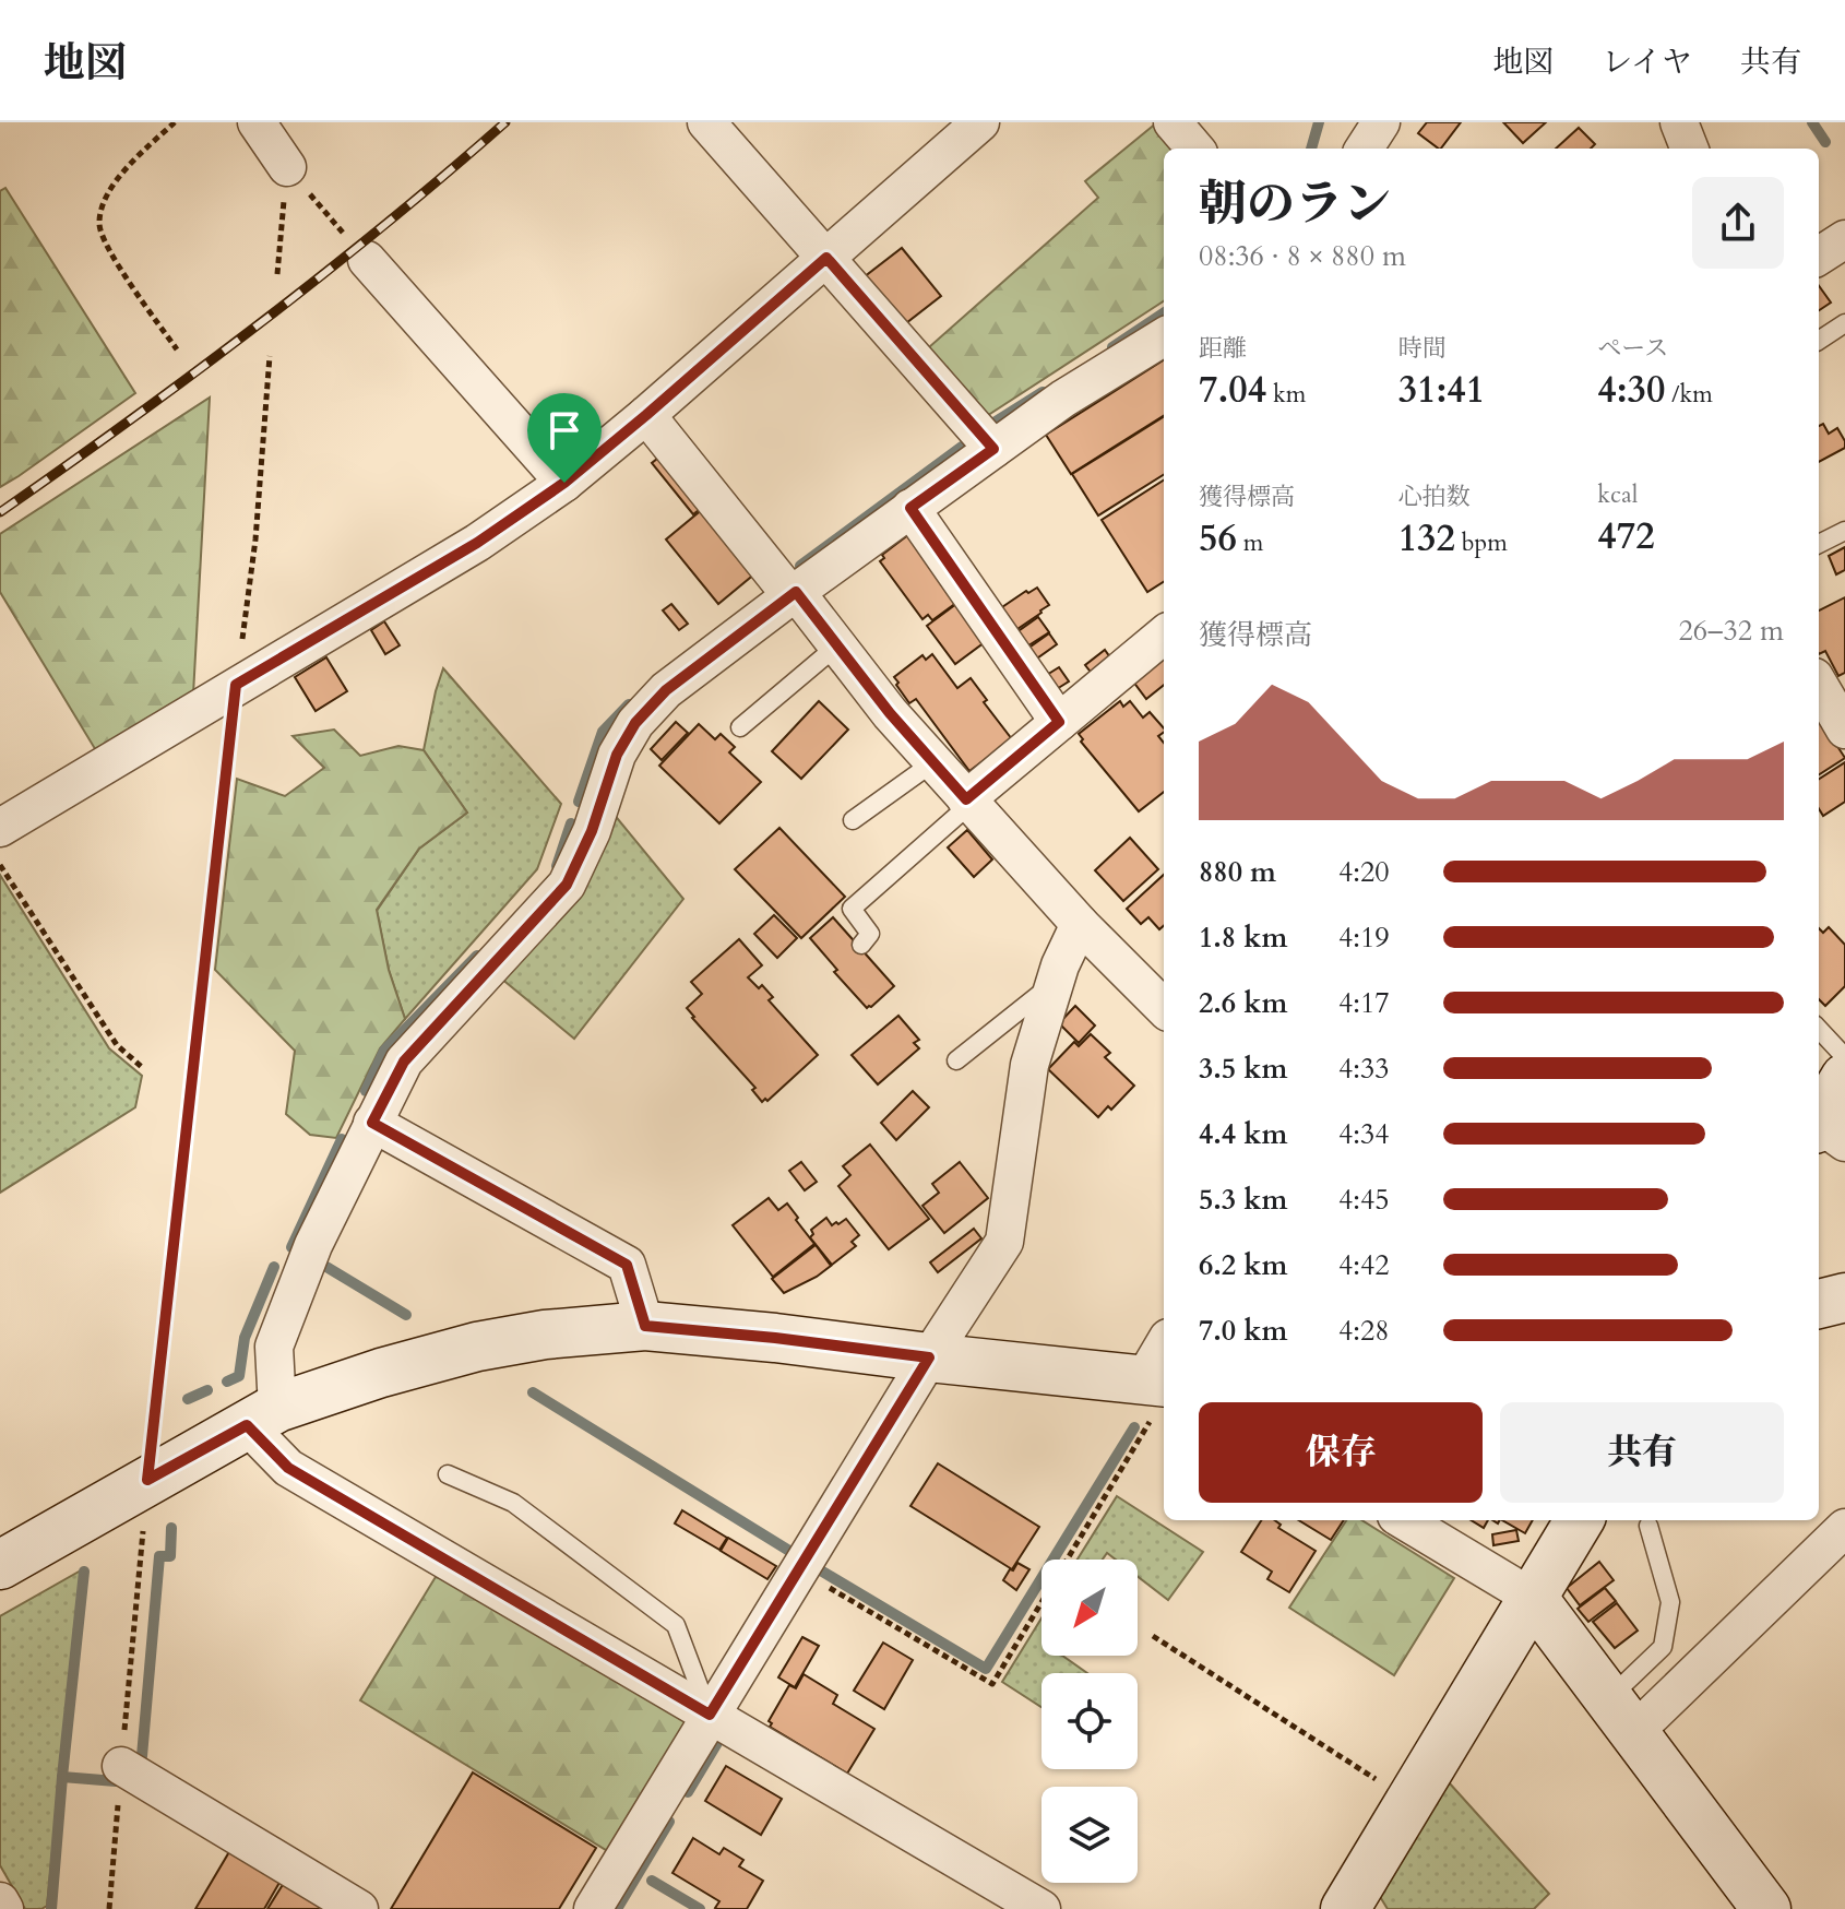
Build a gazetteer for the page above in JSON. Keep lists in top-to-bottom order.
{
  "north": "bottom left",
  "page": {
    "header": "地図",
    "nav": ["地図", "レイヤ", "共有"],
    "heading": ["朝のラン", "08:36 · 8 × 880 m"],
    "stats": [
      ["距離", "7.04 km"],
      ["時間", "31:41"],
      ["ペース", "4:30 /km"],
      ["獲得標高", "56 m"],
      ["心拍数", "132 bpm"],
      ["kcal", "472"]
    ],
    "chart": ["獲得標高", "26–32 m"],
    "list": [
      {
        "name": "880 m",
        "note": "4:20"
      },
      {
        "name": "1.8 km",
        "note": "4:19"
      },
      {
        "name": "2.6 km",
        "note": "4:17"
      },
      {
        "name": "3.5 km",
        "note": "4:33"
      },
      {
        "name": "4.4 km",
        "note": "4:34"
      },
      {
        "name": "5.3 km",
        "note": "4:45"
      },
      {
        "name": "6.2 km",
        "note": "4:42"
      },
      {
        "name": "7.0 km",
        "note": "4:28"
      }
    ],
    "buttons": ["保存", "共有"]
  }
}
